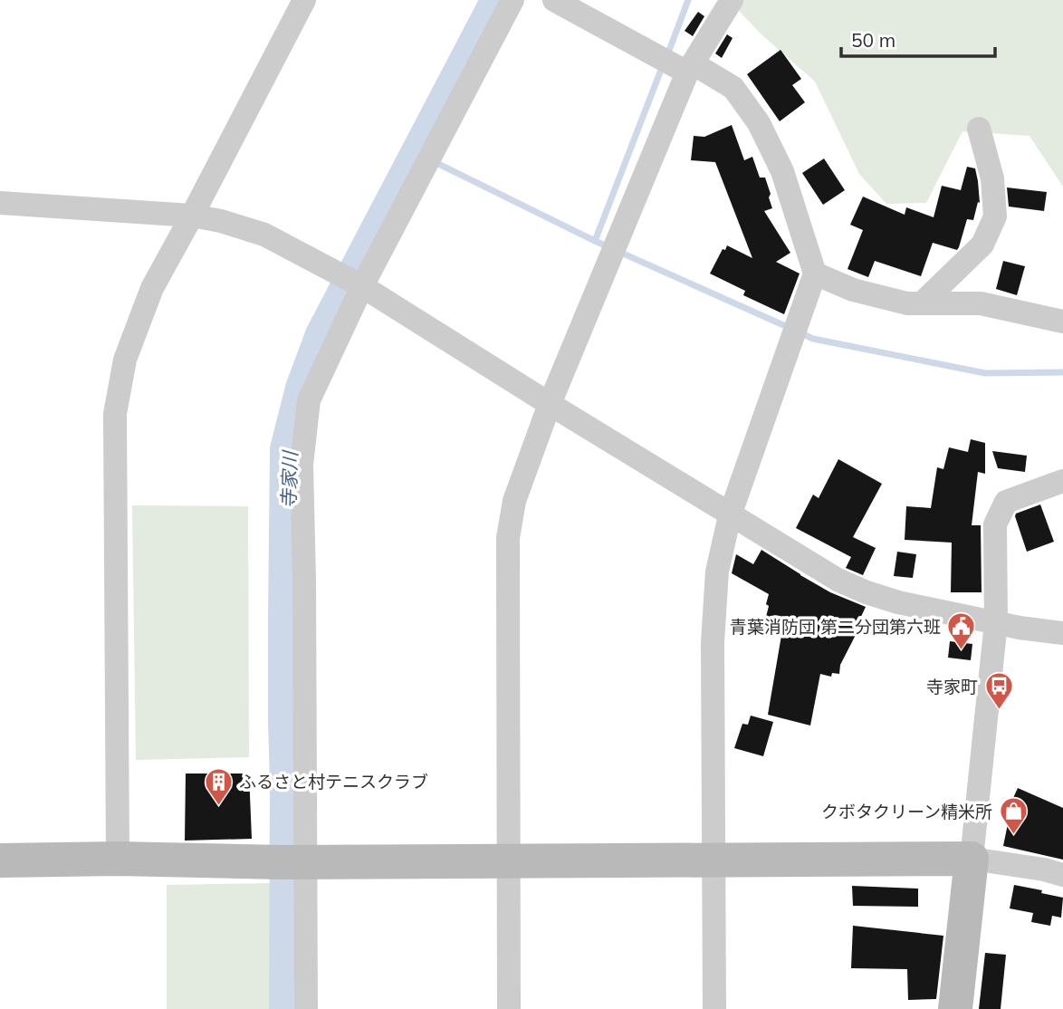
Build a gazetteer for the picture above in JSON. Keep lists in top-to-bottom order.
{
  "water": ["寺家川"],
  "places": {
    "public building": ["青葉消防団 第二分団第六班"],
    "bus stop": ["寺家町"],
    "building": ["ふるさと村テニスクラブ"],
    "shop": ["クボタクリーン精米所"]
  },
  "scale_bar": "50 m"
}
